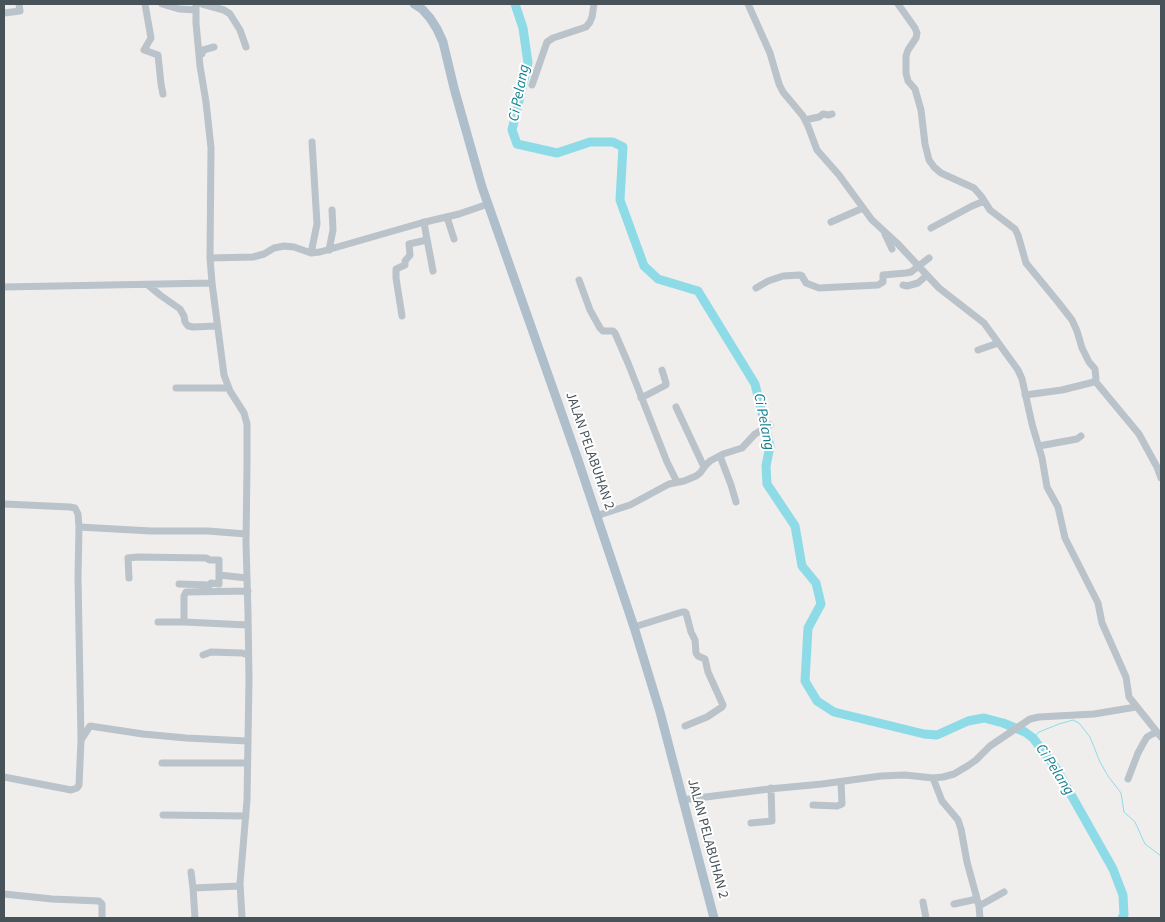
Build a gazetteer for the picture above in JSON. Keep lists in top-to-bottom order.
{
  "streets": {
    "main road": ["JALAN PELABUHAN 2"]
  },
  "water": ["Ci Pelang"]
}
